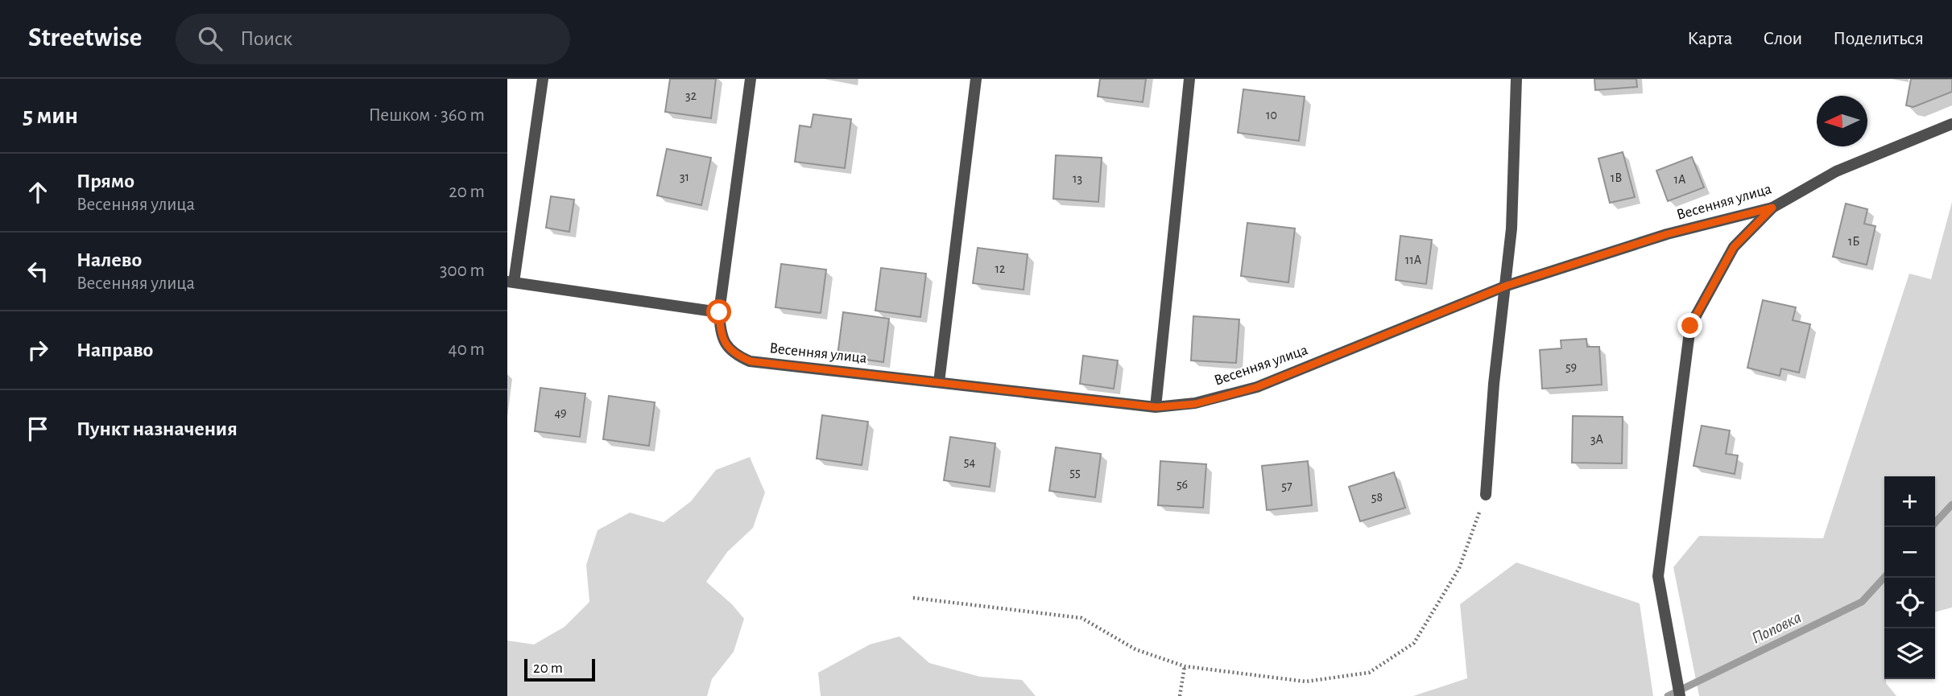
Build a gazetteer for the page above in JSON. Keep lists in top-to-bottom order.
{
  "streets": {
    "street": ["Весенняя улица"]
  },
  "water": ["Поповка"],
  "house_numbers": [
    "32",
    "10",
    "31",
    "1В",
    "13",
    "1А",
    "1Б",
    "11А",
    "12",
    "59",
    "49",
    "3А",
    "54",
    "55",
    "56",
    "57",
    "58"
  ],
  "scale_bar": "20 m",
  "north": "left",
  "page": {
    "header": "Streetwise",
    "search": "Поиск",
    "nav": ["Карта", "Слои", "Поделиться"],
    "heading": ["5 мин", "Пешком · 360 m"],
    "list": [
      ["Прямо", "Весенняя улица", "20 m"],
      ["Налево", "Весенняя улица", "300 m"],
      ["Направо", "40 m"],
      "Пункт назначения"
    ],
    "map_buttons": ["+", "−"],
    "scale": "20 m"
  }
}
